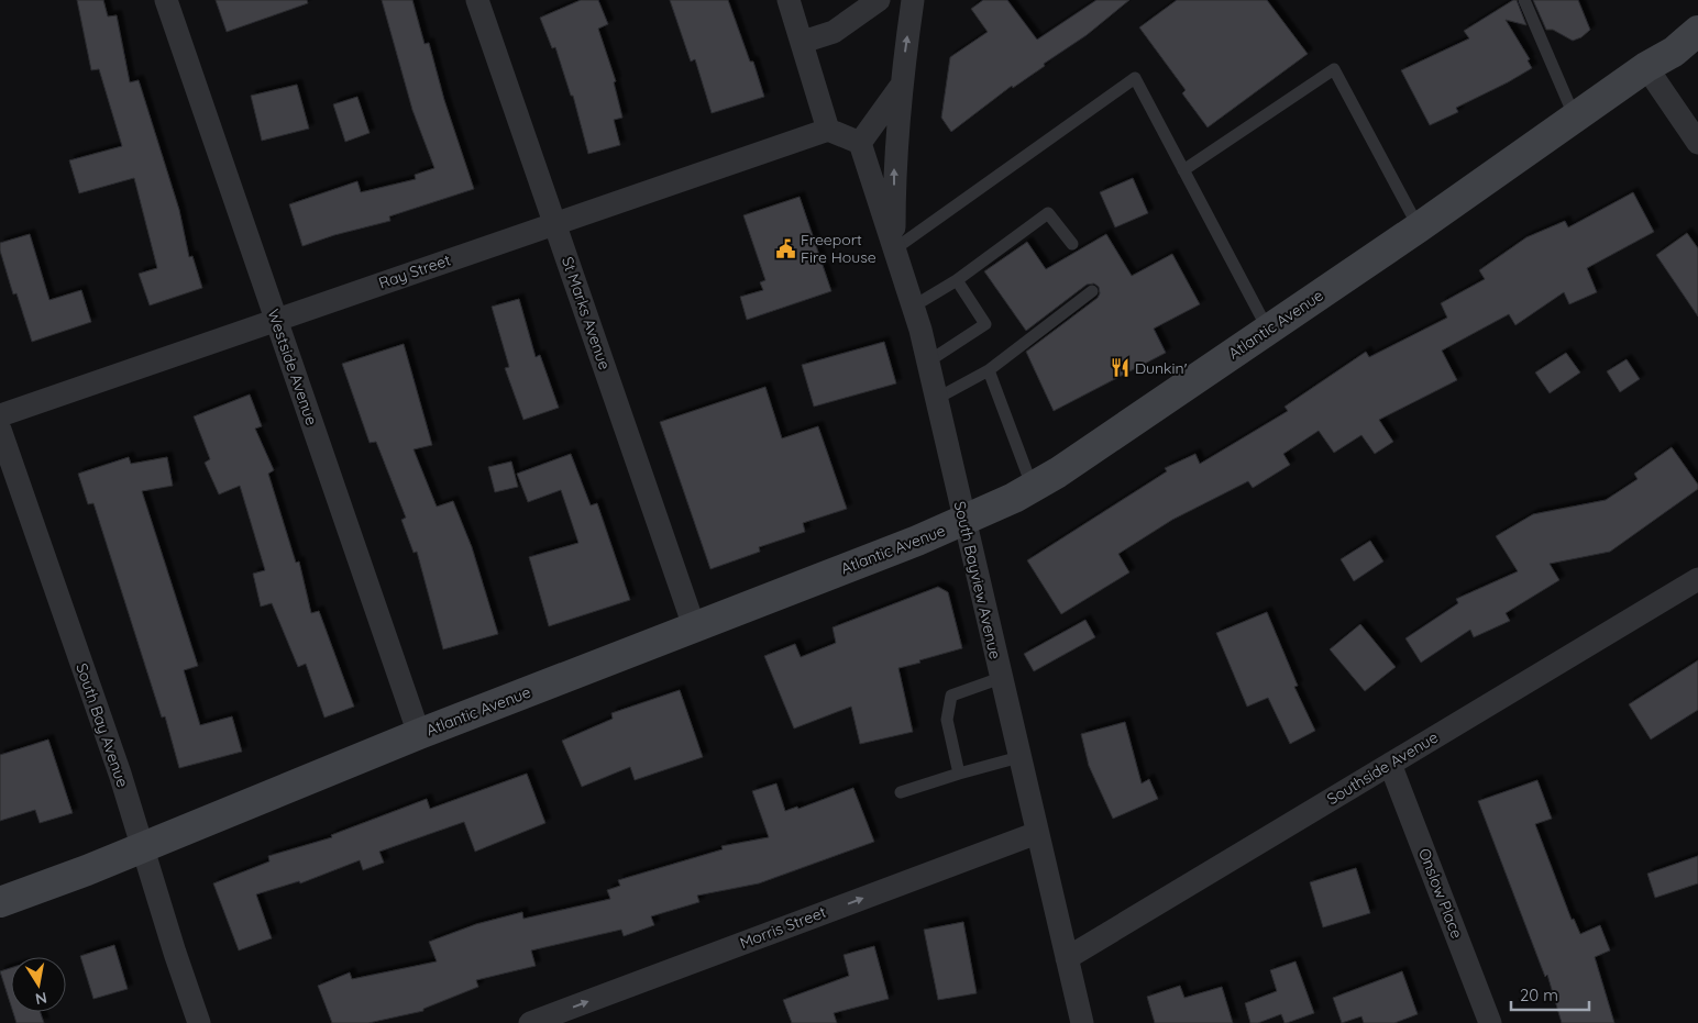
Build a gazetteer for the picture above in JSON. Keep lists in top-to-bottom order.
{
  "streets": {
    "main road": ["Atlantic Avenue"],
    "street": [
      "Ray Street",
      "St Marks Avenue",
      "Westside Avenue",
      "South Bayview Avenue",
      "South Bay Avenue",
      "Southside Avenue",
      "Onslow Place",
      "Morris Street"
    ]
  },
  "crossings": [
    ["Ray Street", "St Marks Avenue"],
    ["Ray Street", "Westside Avenue"],
    ["St Marks Avenue", "Atlantic Avenue"],
    ["Atlantic Avenue", "Westside Avenue"],
    ["Atlantic Avenue", "South Bayview Avenue"],
    ["Atlantic Avenue", "South Bay Avenue"],
    ["South Bayview Avenue", "Southside Avenue"],
    ["South Bayview Avenue", "Morris Street"],
    ["Southside Avenue", "Onslow Place"]
  ],
  "one_way": ["Morris Street"],
  "places": {
    "public building": ["Freeport Fire House"],
    "restaurant": ["Dunkin'"]
  },
  "scale_bar": "20 m",
  "north": "bottom"
}
